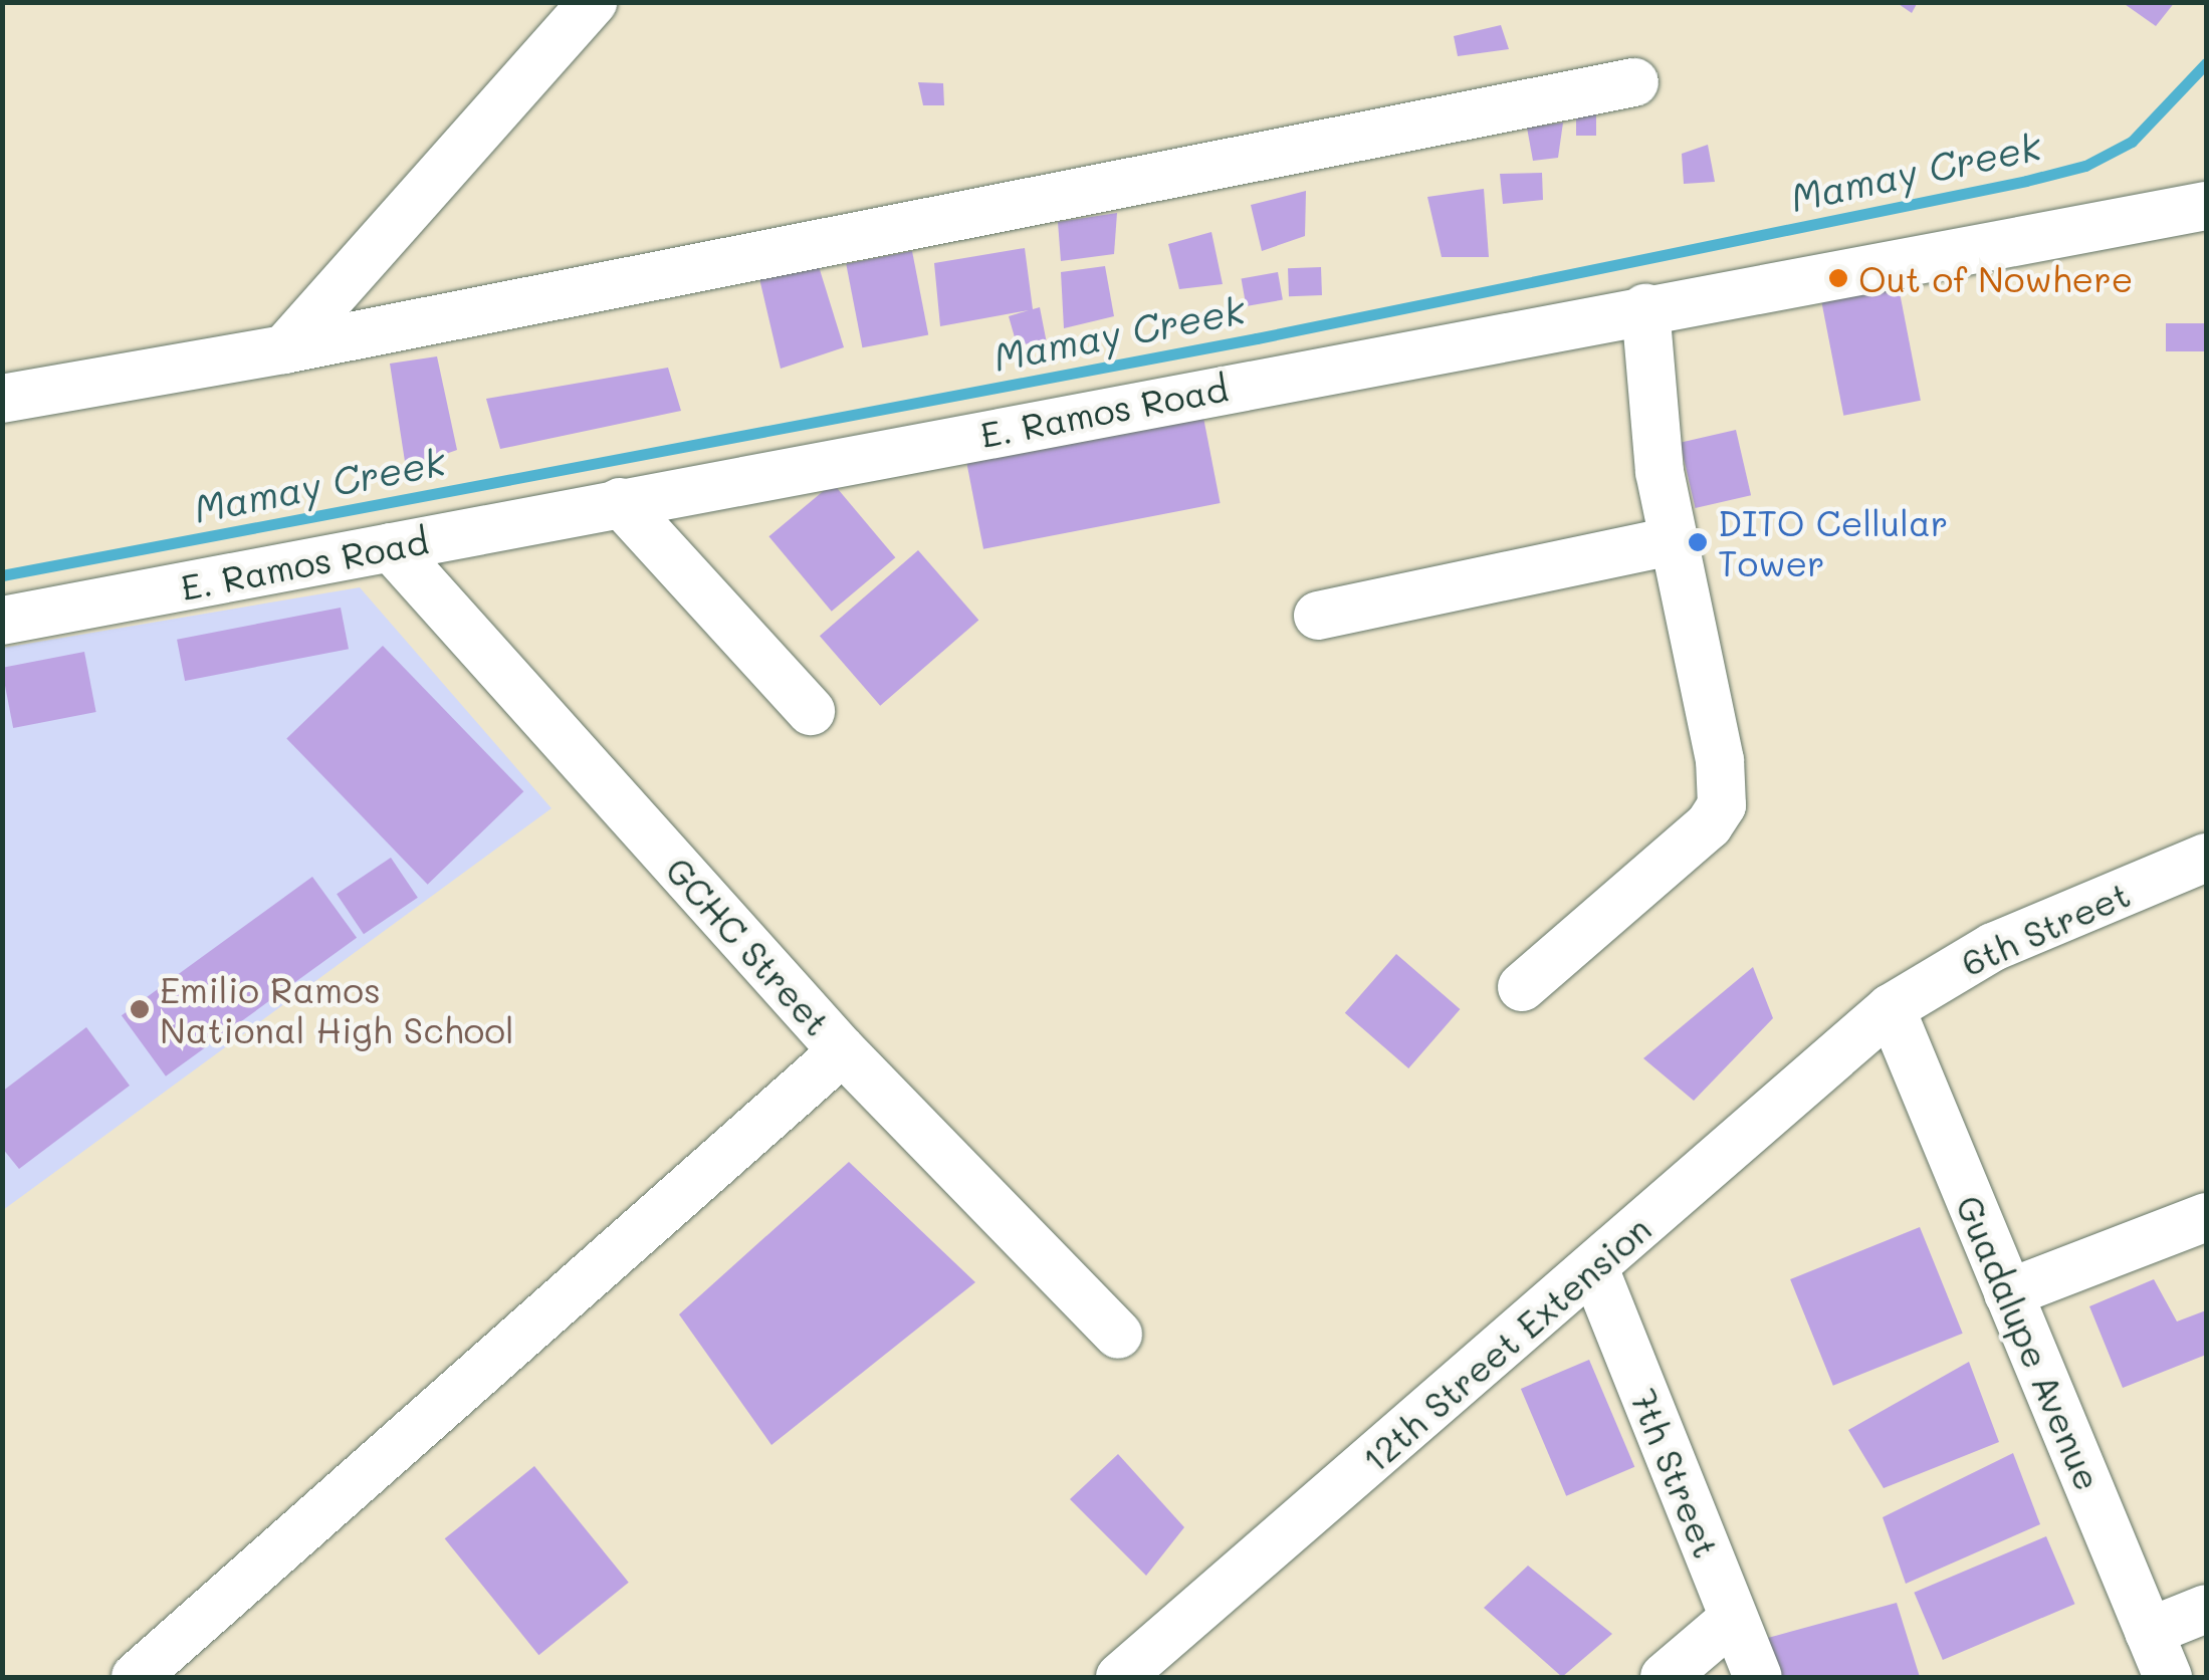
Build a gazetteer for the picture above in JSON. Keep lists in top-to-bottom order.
{
  "streets": {
    "street": [
      "E. Ramos Road",
      "6th Street",
      "GCHC Street",
      "Guadalupe Avenue",
      "12th Street Extension",
      "7th Street"
    ]
  },
  "crossings": [
    ["E. Ramos Road", "GCHC Street"],
    ["6th Street", "Guadalupe Avenue"],
    ["6th Street", "12th Street Extension"],
    ["Guadalupe Avenue", "12th Street Extension"],
    ["12th Street Extension", "7th Street"]
  ],
  "water": ["Mamay Creek"],
  "places": ["Out of Nowhere", "DITO Cellular Tower", "Emilio Ramos National High School"]
}
